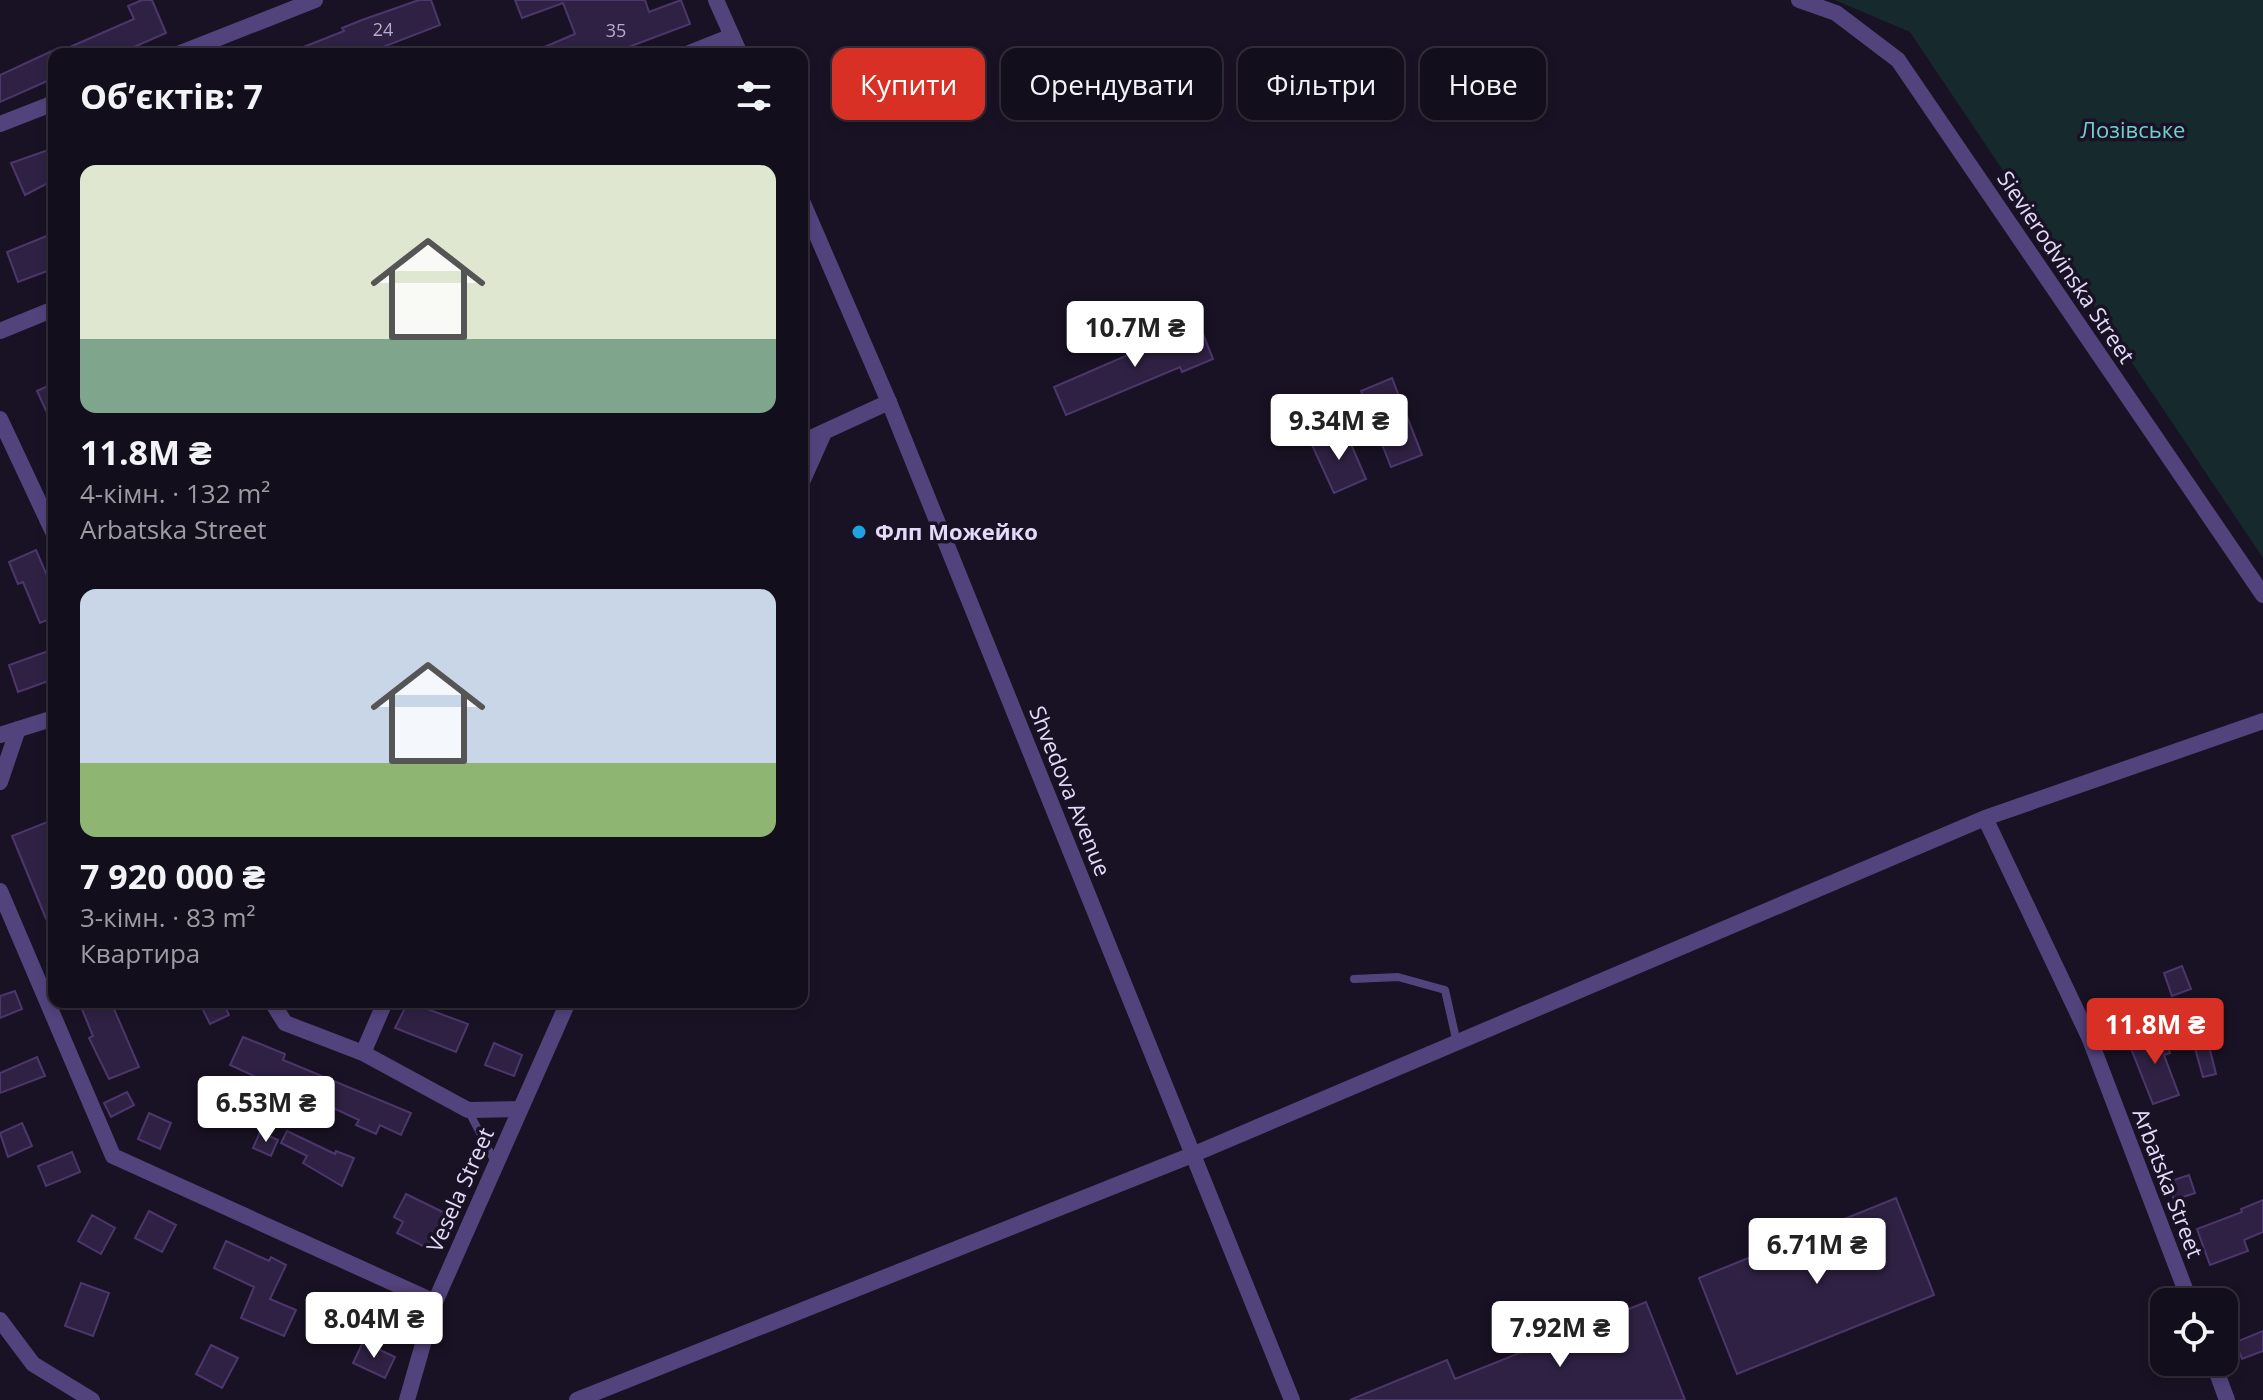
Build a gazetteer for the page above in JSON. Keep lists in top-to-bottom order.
{
  "streets": {
    "street": [
      "Sievierodvinska Street",
      "Shvedova Avenue",
      "Arbatska Street",
      "Vesela Street"
    ]
  },
  "parks": ["Лозівське"],
  "places": ["Флп Можейко"],
  "house_numbers": ["24", "35"],
  "page": {
    "chip": [
      "Купити",
      "Орендувати",
      "Фільтри",
      "Нове"
    ],
    "heading": "Об’єктів: 7",
    "list": [
      {
        "name": "11.8M ₴",
        "note": "4-кімн. · 132 m² · Arbatska Street"
      },
      {
        "name": "7 920 000 ₴",
        "note": "3-кімн. · 83 m² · Квартира"
      }
    ],
    "price": [
      "10.7M ₴",
      "9.34M ₴",
      "11.8M ₴",
      "6.53M ₴",
      "6.71M ₴",
      "8.04M ₴",
      "7.92M ₴"
    ]
  }
}
